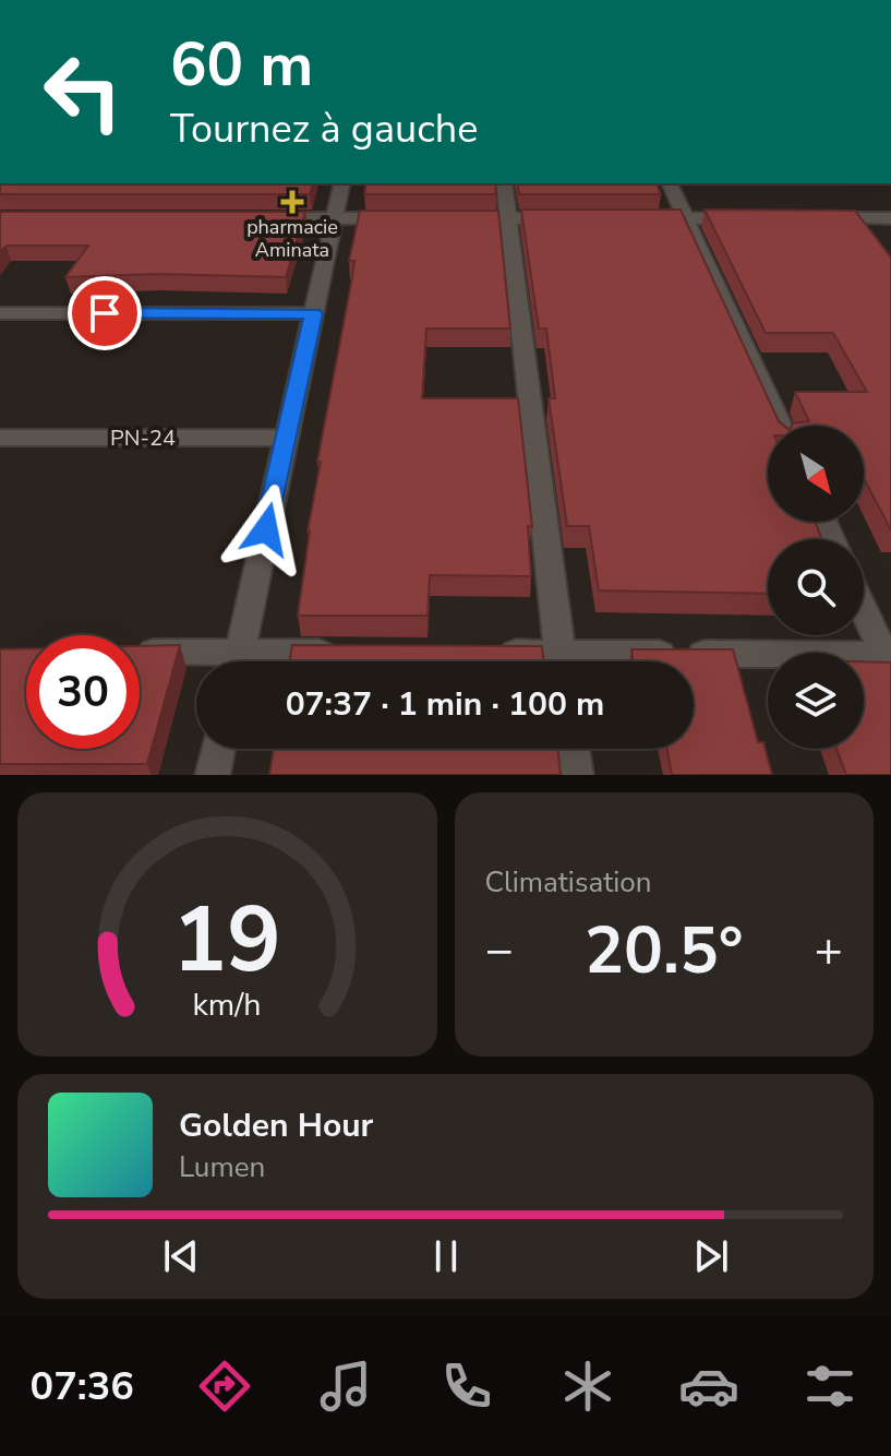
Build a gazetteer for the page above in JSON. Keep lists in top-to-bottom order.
{
  "streets": {
    "street": ["PN-24"]
  },
  "places": {
    "health": ["pharmacie Aminata"]
  },
  "north": "bottom right",
  "page": {
    "turn": ["60 m", "Tournez à gauche"],
    "limit": "30",
    "trip": "07:37 · 1 min · 100 m",
    "tile": "Climatisation",
    "heat": ["−", "20.5°", "+"],
    "song": ["Golden Hour", "Lumen"],
    "tabs": "07:36",
    "gauge": ["19", "km/h"]
  }
}
